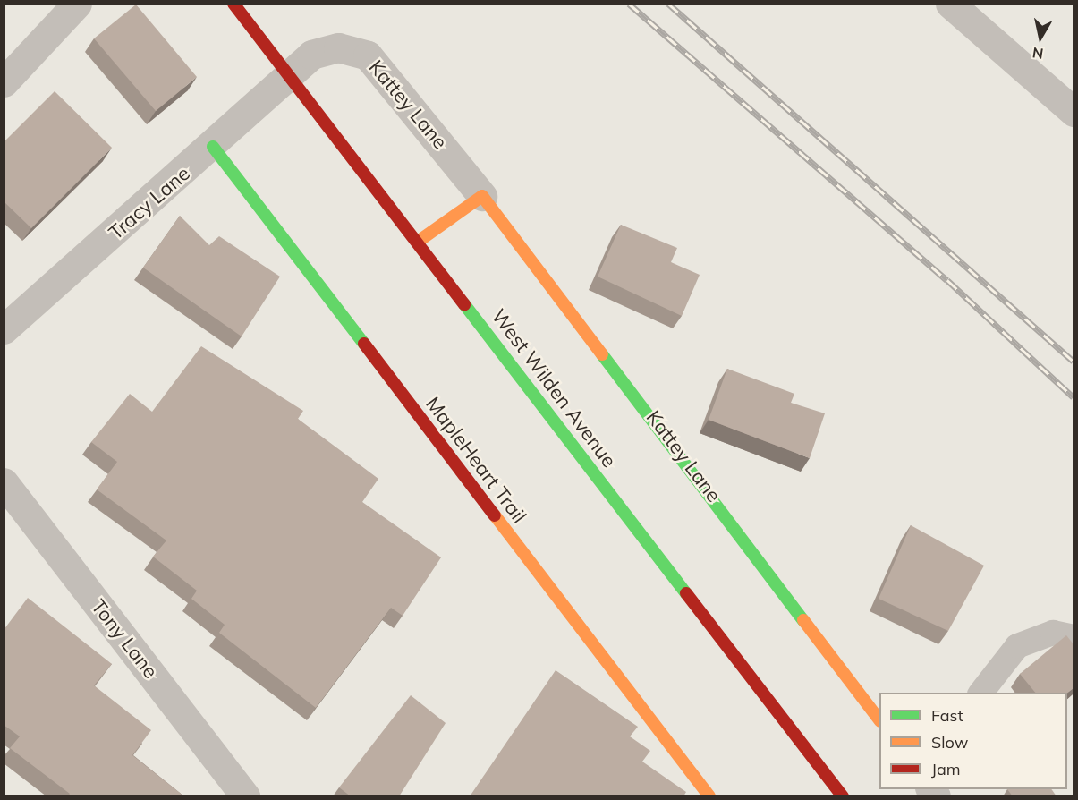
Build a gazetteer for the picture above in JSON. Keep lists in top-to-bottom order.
{
  "streets": {
    "street": [
      "Kattey Lane",
      "Tracy Lane",
      "West Wilden Avenue",
      "MapleHeart Trail",
      "Tony Lane"
    ]
  },
  "crossings": [
    ["Kattey Lane", "Tracy Lane"],
    ["Kattey Lane", "West Wilden Avenue"],
    ["Tracy Lane", "West Wilden Avenue"],
    ["Tracy Lane", "MapleHeart Trail"]
  ],
  "legend": ["Fast", "Slow", "Jam"],
  "north": "bottom"
}
